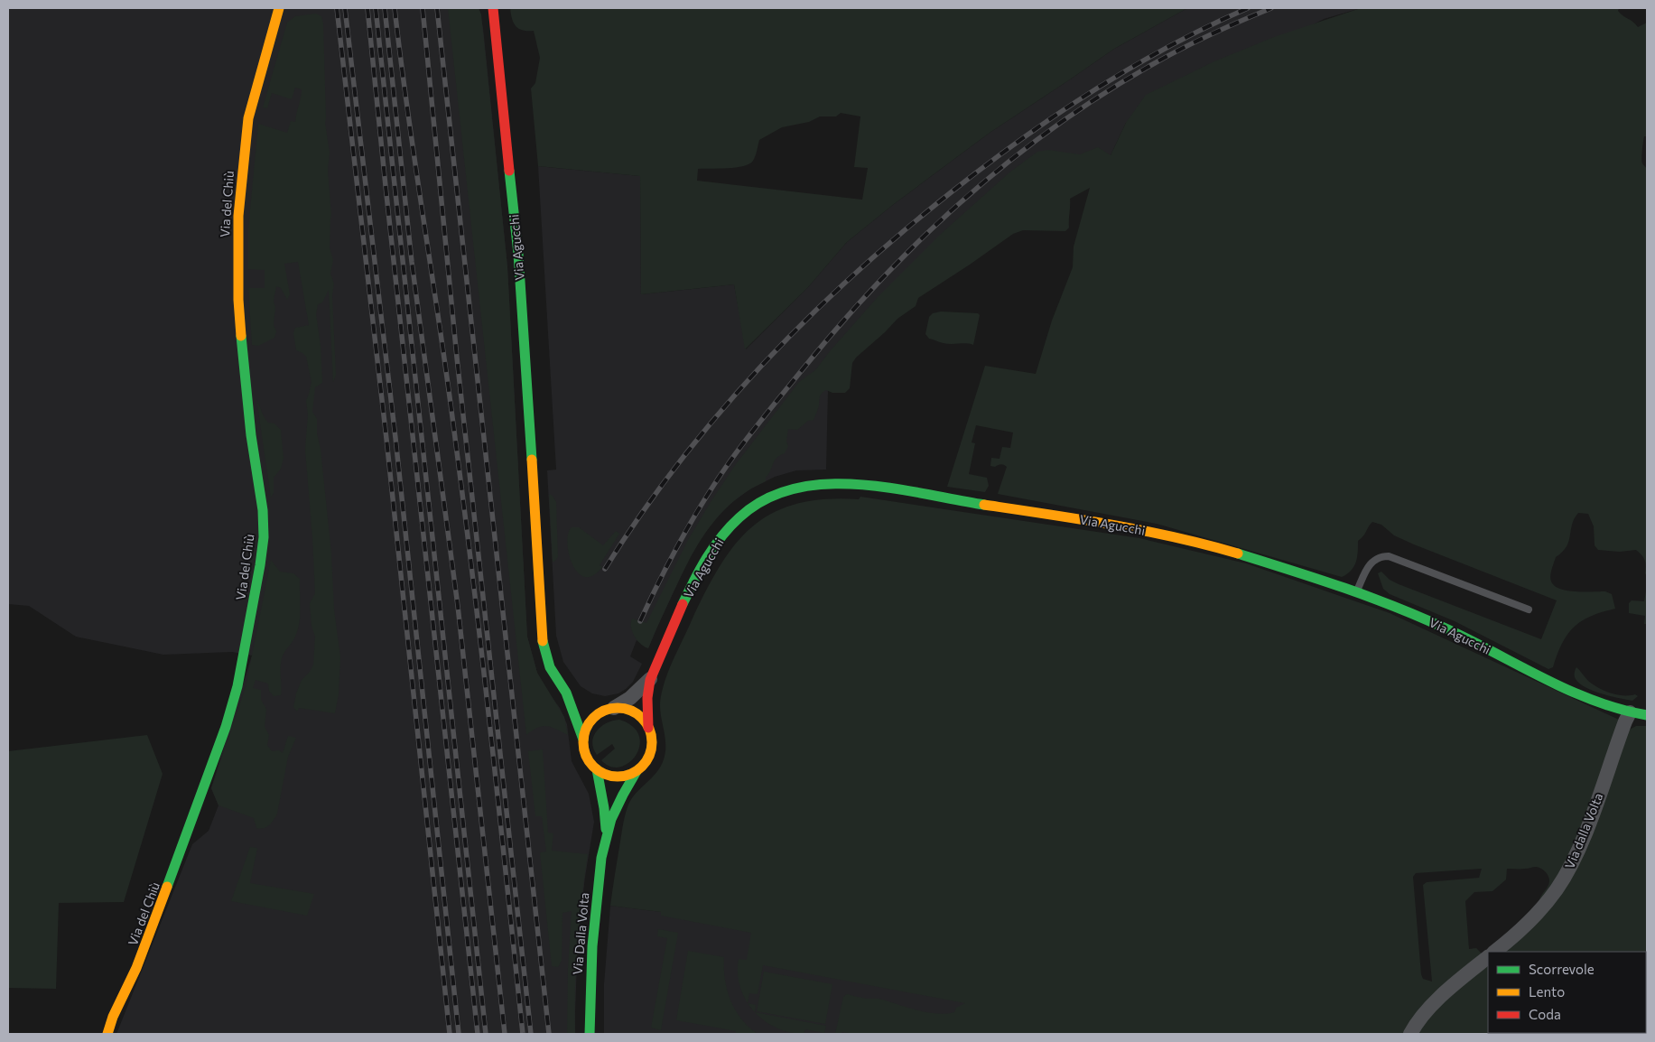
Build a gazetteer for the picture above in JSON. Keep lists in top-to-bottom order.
{
  "streets": {
    "street": [
      "Via del Chiù",
      "Via Agucchi",
      "Via dalla Volta",
      "Via Dalla Volta"
    ]
  },
  "crossings": [
    ["Via Agucchi", "Via dalla Volta"],
    ["Via Agucchi", "Via Dalla Volta"]
  ],
  "legend": ["Scorrevole", "Lento", "Coda"]
}
